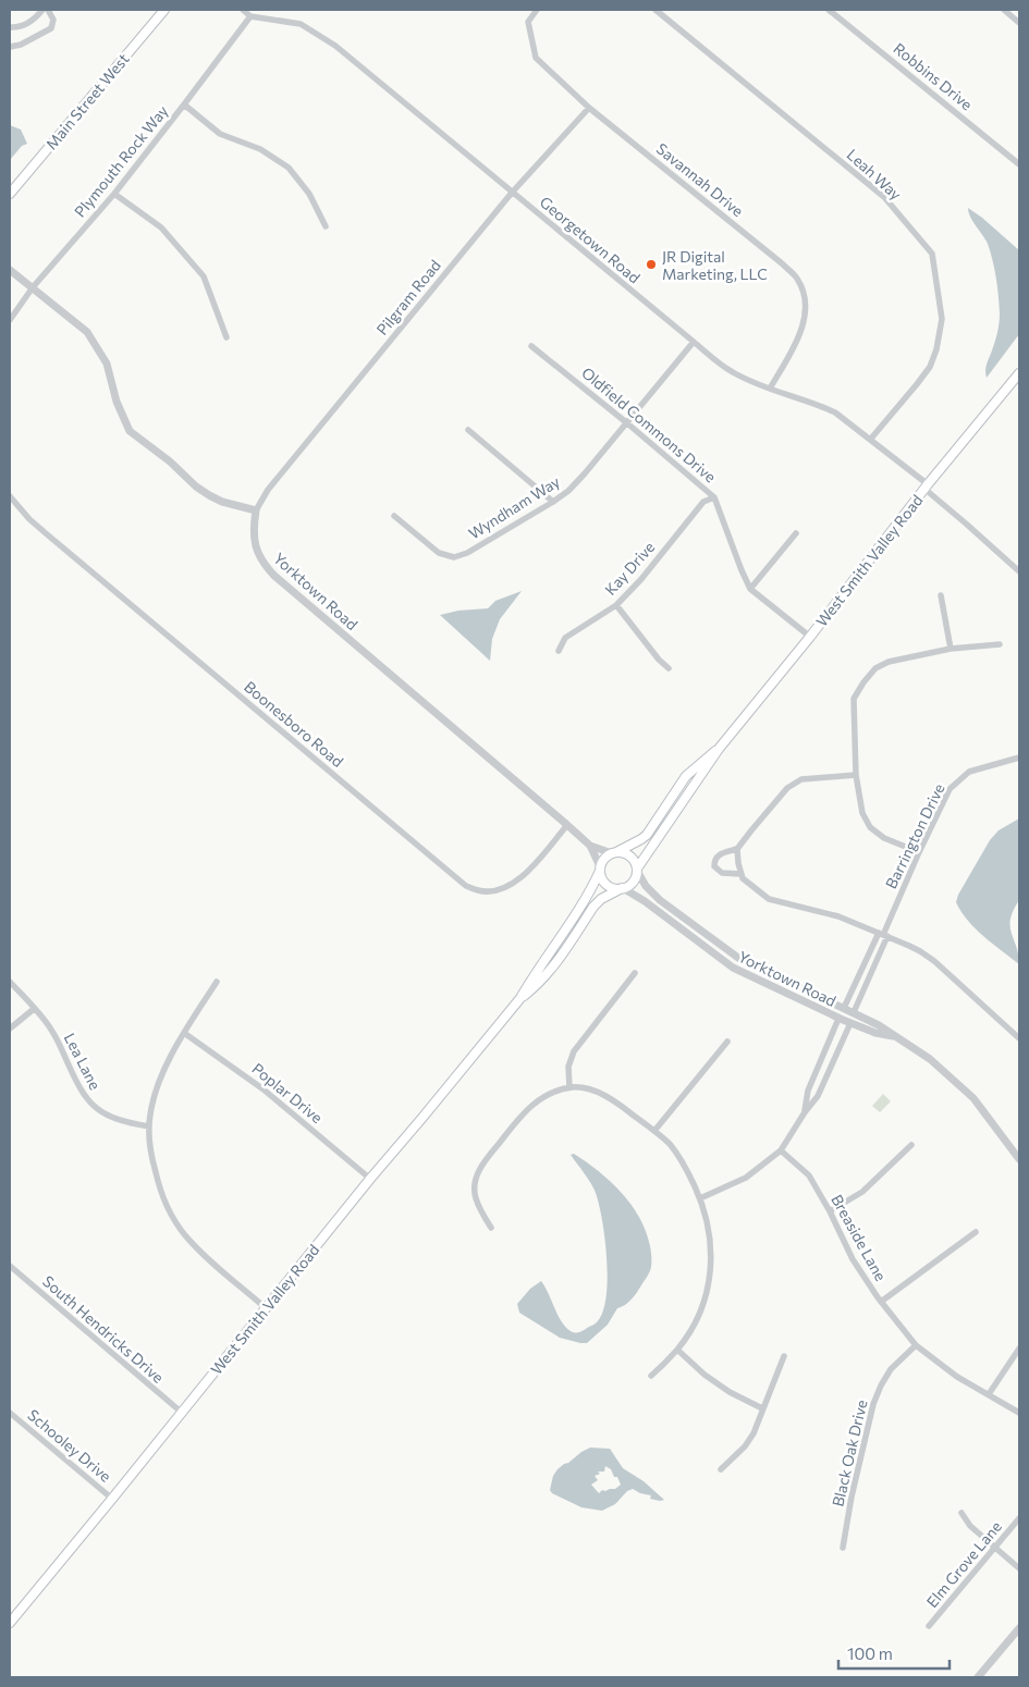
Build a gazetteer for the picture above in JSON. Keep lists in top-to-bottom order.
{
  "streets": {
    "main road": ["Main Street West", "West Smith Valley Road"],
    "street": [
      "Robbins Drive",
      "Plymouth Rock Way",
      "Leah Way",
      "Savannah Drive",
      "Georgetown Road",
      "Pilgram Road",
      "Oldfield Commons Drive",
      "Wyndham Way",
      "Kay Drive",
      "Yorktown Road",
      "Boonesboro Road",
      "Barrington Drive",
      "Lea Lane",
      "Poplar Drive",
      "Breaside Lane",
      "South Hendricks Drive",
      "Schooley Drive",
      "Black Oak Drive",
      "Elm Grove Lane"
    ]
  },
  "crossings": [
    ["Plymouth Rock Way", "Georgetown Road"],
    ["Leah Way", "Georgetown Road"],
    ["Savannah Drive", "Georgetown Road"],
    ["Savannah Drive", "Pilgram Road"],
    ["Georgetown Road", "Pilgram Road"],
    ["Georgetown Road", "Wyndham Way"],
    ["Georgetown Road", "West Smith Valley Road"],
    ["Pilgram Road", "Yorktown Road"],
    ["Oldfield Commons Drive", "Wyndham Way"],
    ["Oldfield Commons Drive", "West Smith Valley Road"],
    ["Oldfield Commons Drive", "Kay Drive"],
    ["West Smith Valley Road", "Yorktown Road"],
    ["West Smith Valley Road", "Poplar Drive"],
    ["West Smith Valley Road", "South Hendricks Drive"],
    ["West Smith Valley Road", "Schooley Drive"],
    ["Yorktown Road", "Boonesboro Road"],
    ["Breaside Lane", "Black Oak Drive"]
  ],
  "places": ["JR Digital Marketing, LLC"],
  "scale_bar": "100 m"
}
